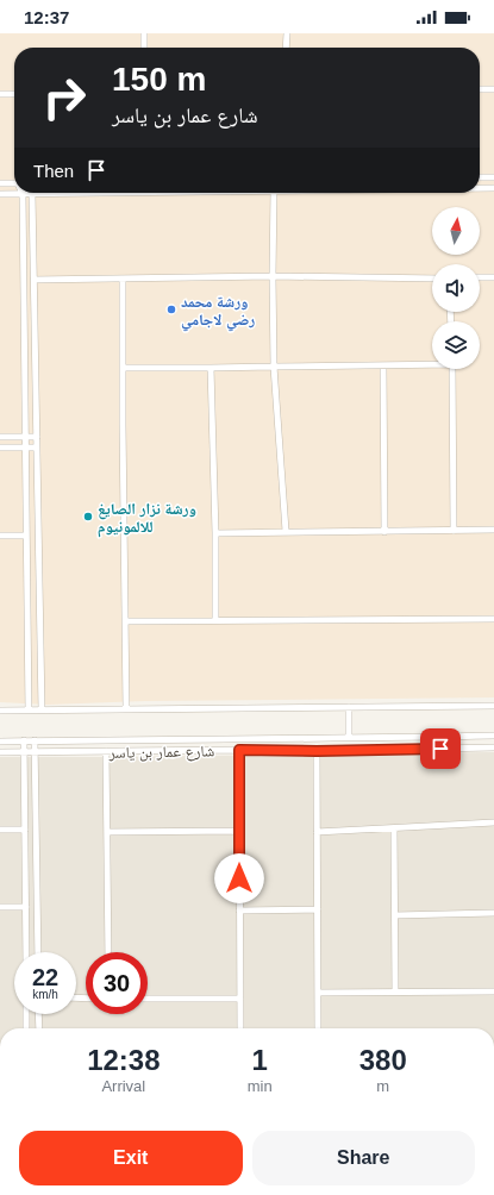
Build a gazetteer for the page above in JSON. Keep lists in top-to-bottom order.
{
  "streets": {
    "street": ["شارع عمار بن ياسر"]
  },
  "places": ["ورشة محمد رضي لاجامي", "ورشة نزار الصايغ للالمونيوم"],
  "north": "top",
  "page": {
    "status": "12:37",
    "turn": ["150 m", "شارع عمار بن ياسر"],
    "then": "Then",
    "speed": "22 km/h",
    "limit": "30",
    "eta": [
      "12:38",
      "Arrival",
      "1",
      "min",
      "380",
      "m"
    ],
    "buttons": ["Exit", "Share"]
  }
}
